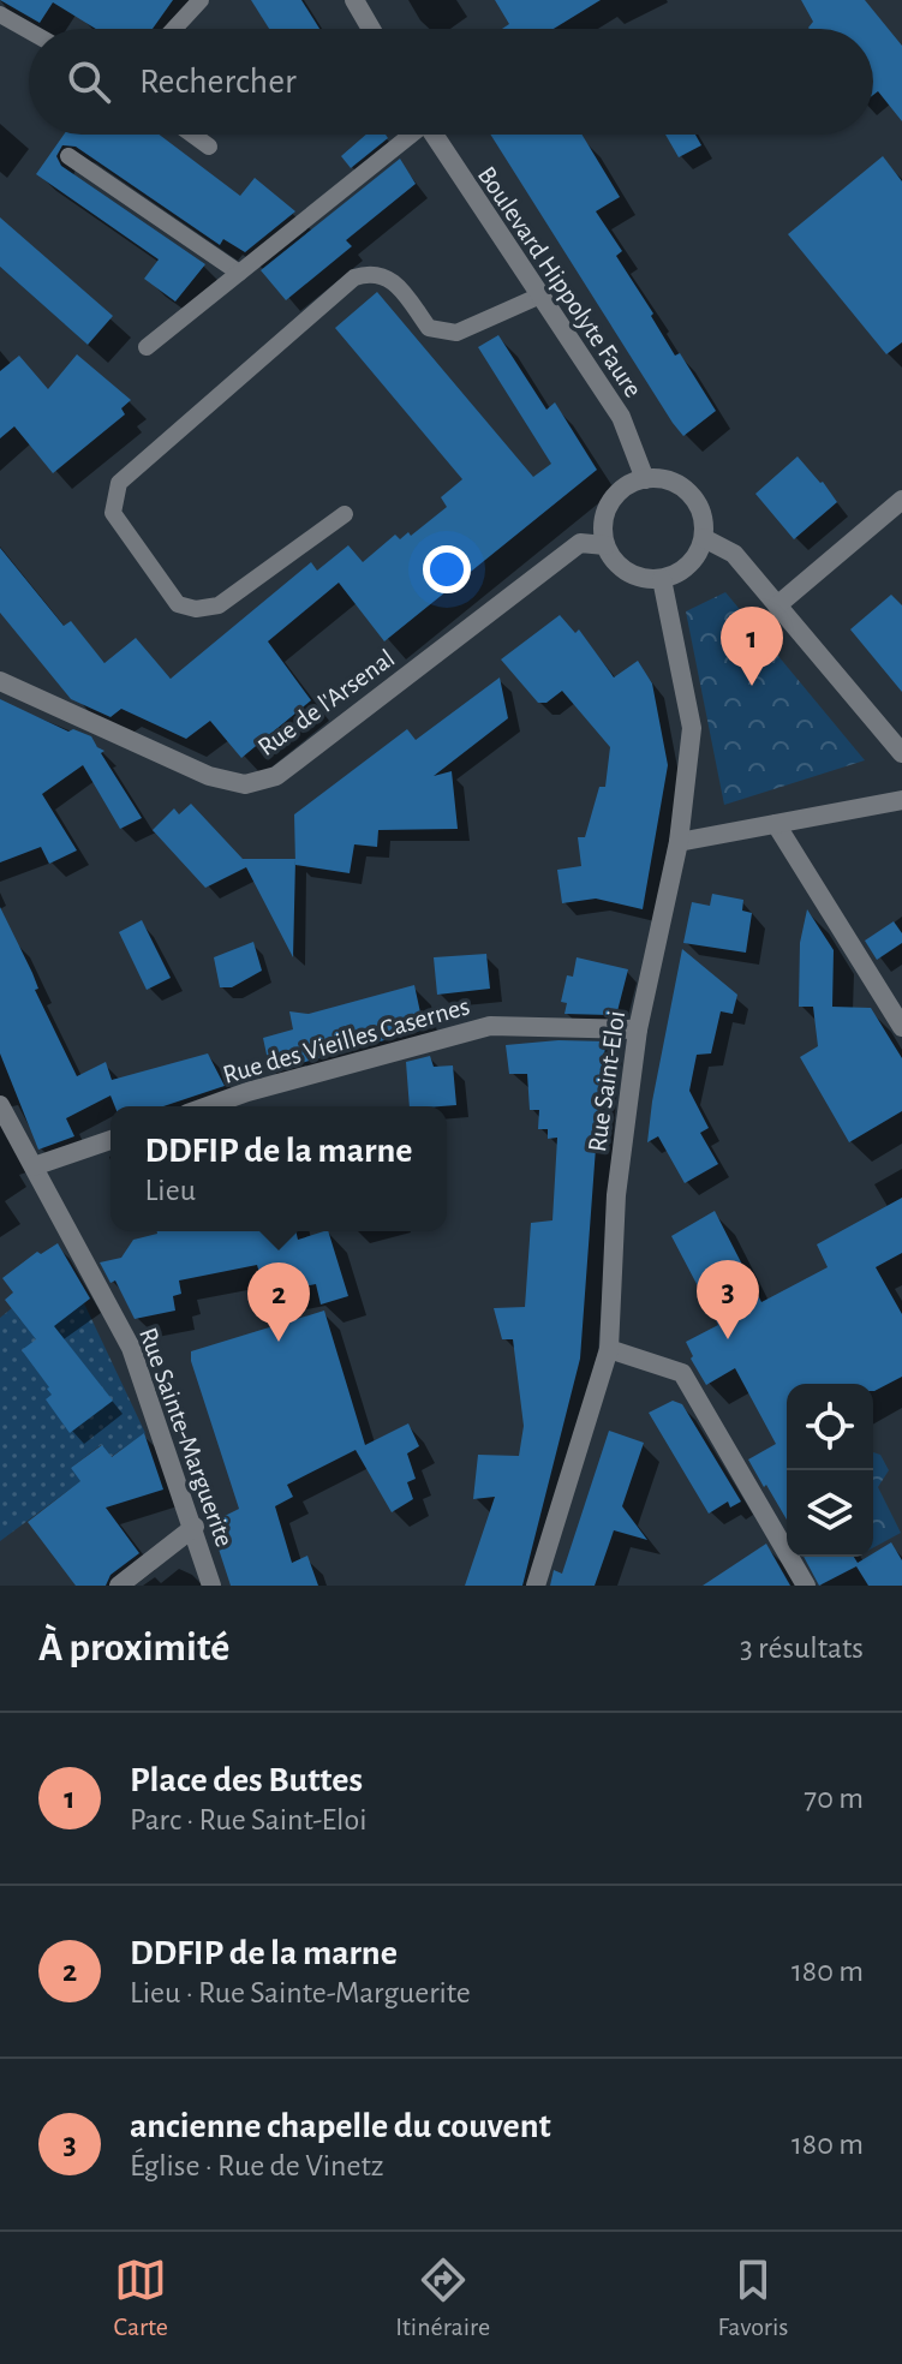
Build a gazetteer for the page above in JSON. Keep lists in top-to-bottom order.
{
  "streets": {
    "street": [
      "Boulevard Hippolyte Faure",
      "Rue de l'Arsenal",
      "Rue des Vieilles Casernes",
      "Rue Saint-Eloi",
      "Rue Sainte-Marguerite"
    ]
  },
  "crossings": [
    ["Boulevard Hippolyte Faure", "Rue de l'Arsenal"],
    ["Boulevard Hippolyte Faure", "Rue Saint-Eloi"],
    ["Rue de l'Arsenal", "Rue Saint-Eloi"],
    ["Rue des Vieilles Casernes", "Rue Saint-Eloi"]
  ],
  "page": {
    "search": "Rechercher",
    "pins": ["1", "3", "2"],
    "popup": ["DDFIP de la marne", "Lieu"],
    "heading": ["À proximité", "3 résultats"],
    "list": [
      {
        "mark": "1",
        "name": "Place des Buttes",
        "note": "Parc · Rue Saint-Eloi",
        "value": "70 m"
      },
      {
        "mark": "2",
        "name": "DDFIP de la marne",
        "note": "Lieu · Rue Sainte-Marguerite",
        "value": "180 m"
      },
      {
        "mark": "3",
        "name": "ancienne chapelle du couvent",
        "note": "Église · Rue de Vinetz",
        "value": "180 m"
      }
    ],
    "nav": ["Carte", "Itinéraire", "Favoris"]
  }
}
